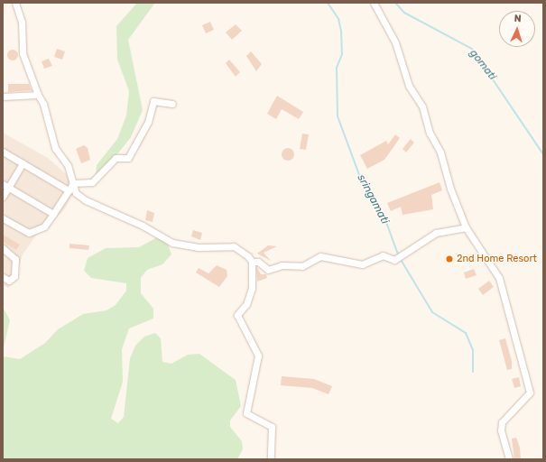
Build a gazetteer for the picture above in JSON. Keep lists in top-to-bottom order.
{
  "water": ["gomati", "sringamati"],
  "places": ["2nd Home Resort"],
  "north": "top"
}
